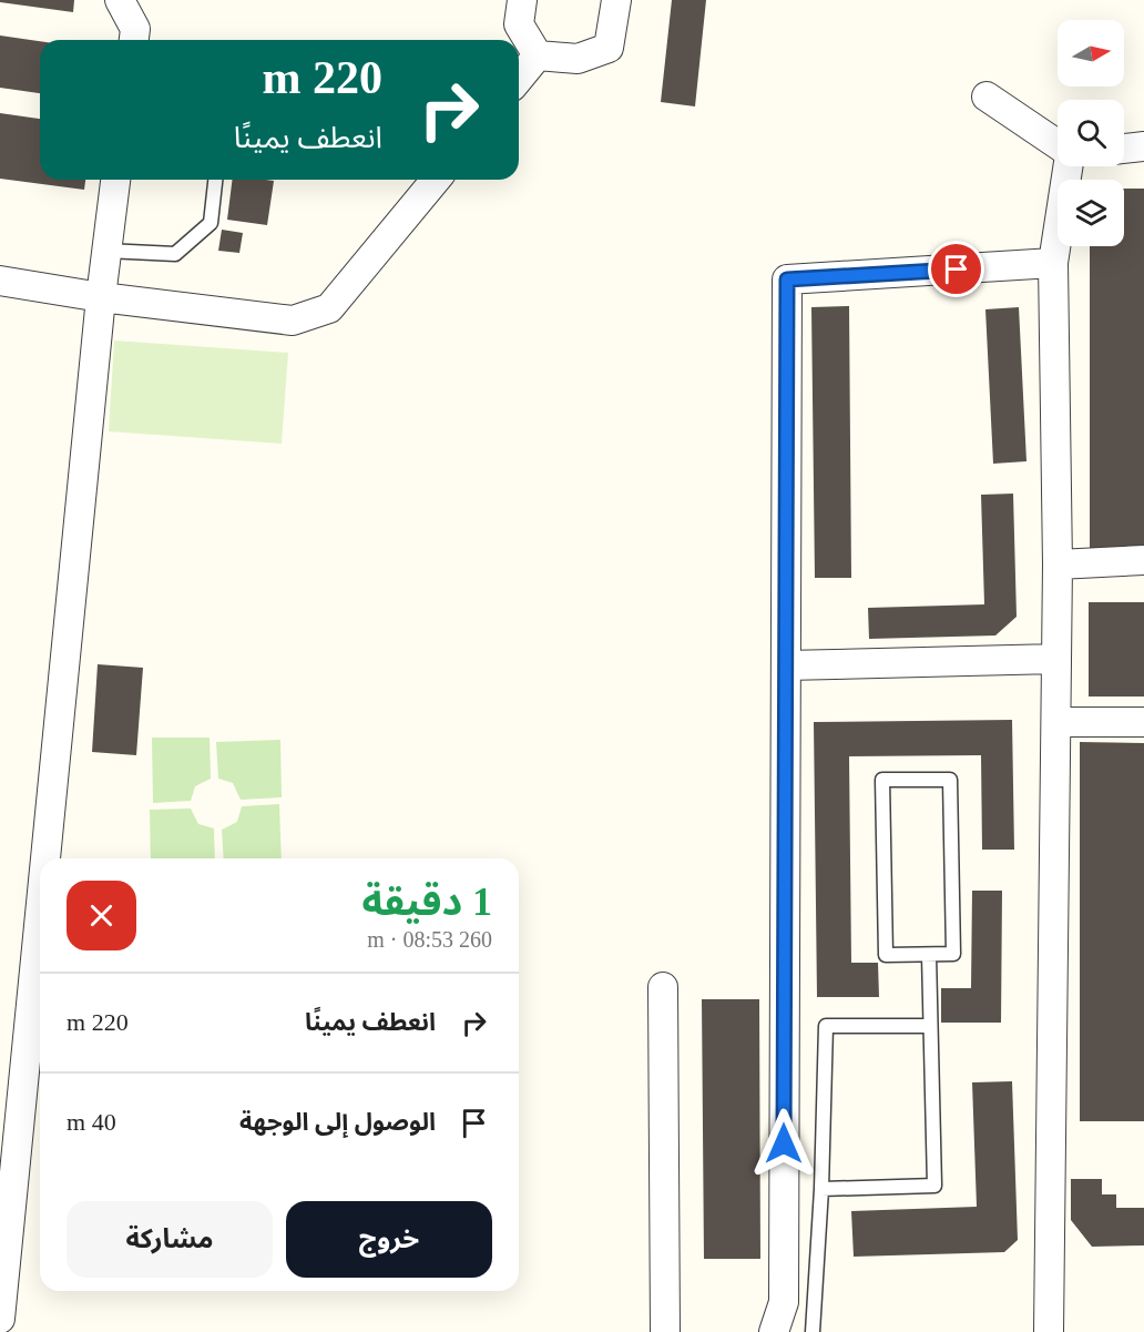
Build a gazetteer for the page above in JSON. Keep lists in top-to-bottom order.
{
  "north": "right",
  "page": {
    "turn": ["220 m", "انعطف يمينًا"],
    "heading": ["1 دقيقة", "260 m · 08:53"],
    "list": [
      {
        "name": "انعطف يمينًا",
        "value": "220 m"
      },
      {
        "name": "الوصول إلى الوجهة",
        "value": "40 m"
      }
    ],
    "buttons": ["خروج", "مشاركة"]
  }
}
